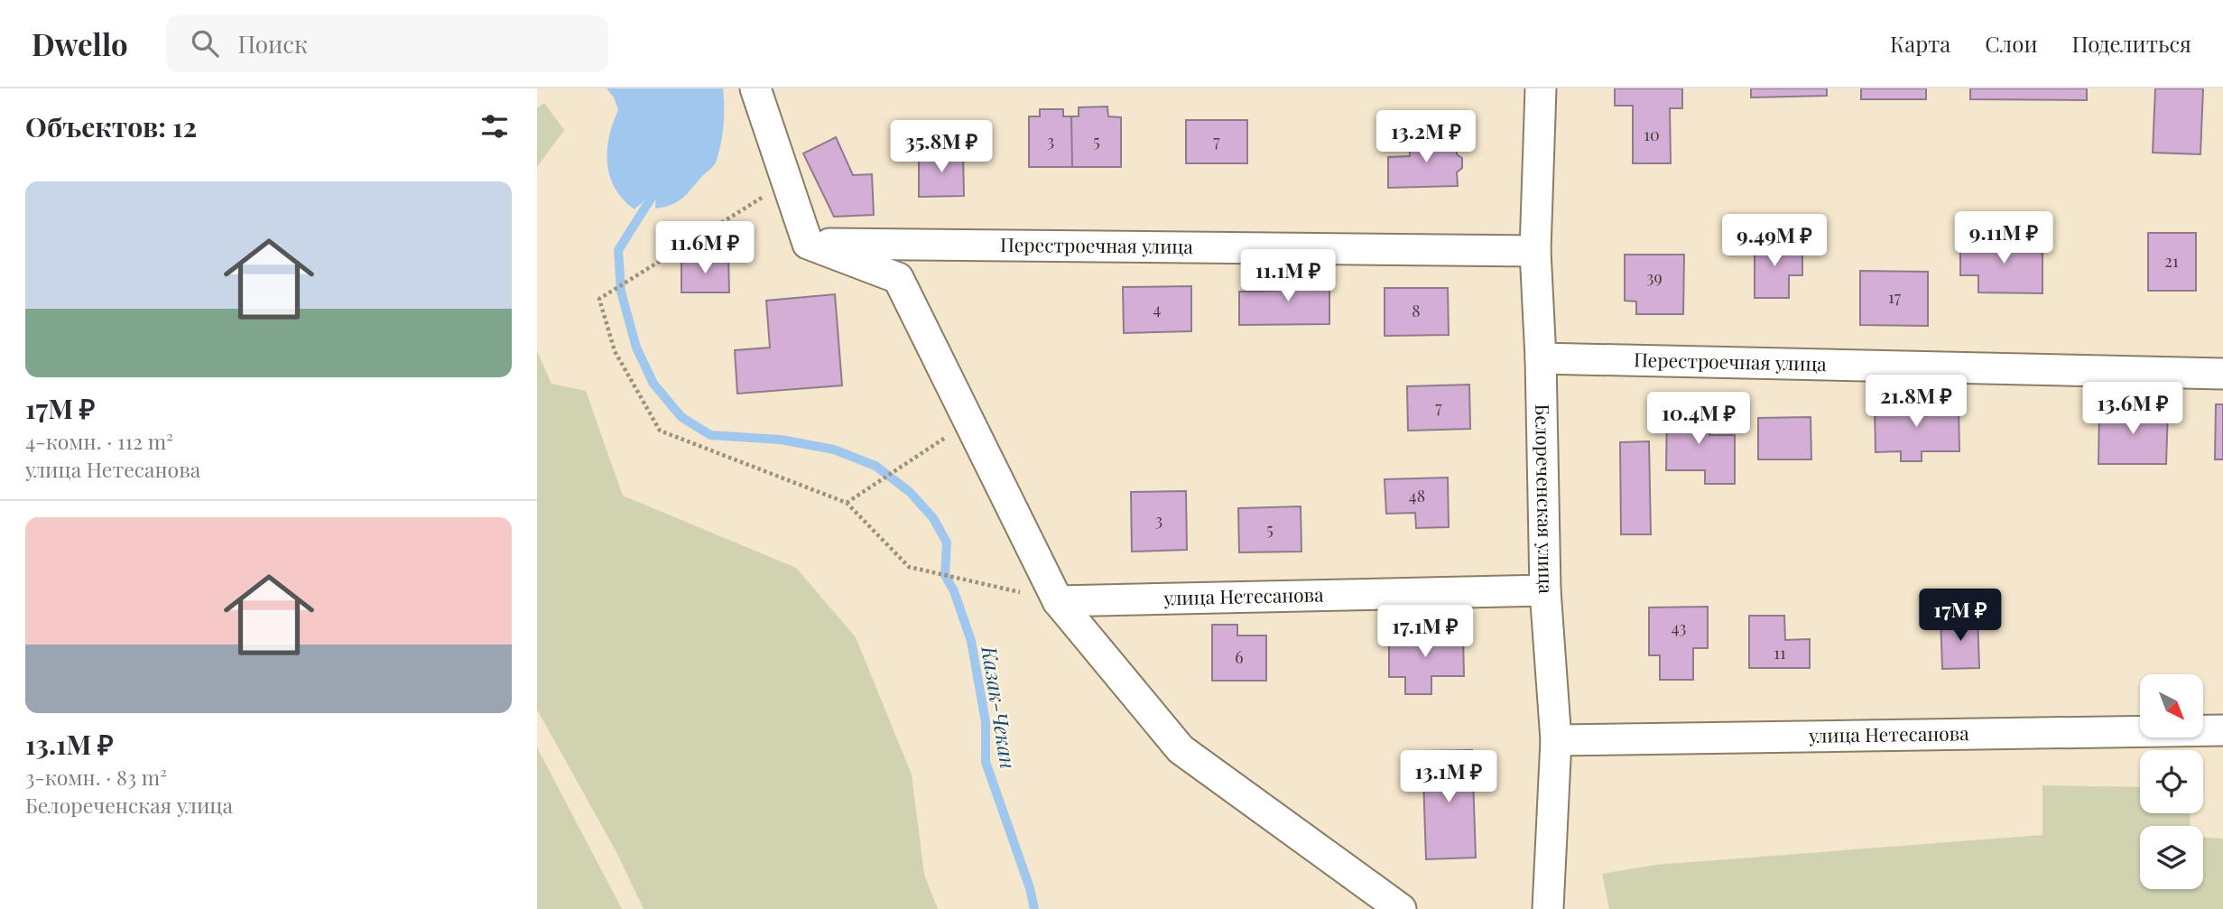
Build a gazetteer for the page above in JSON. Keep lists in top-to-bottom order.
{
  "streets": {
    "street": ["Перестроечная улица", "Белореченская улица", "улица Нетесанова"]
  },
  "crossings": [
    ["Перестроечная улица", "Белореченская улица"],
    ["Белореченская улица", "улица Нетесанова"]
  ],
  "water": ["Казак-Чекан"],
  "house_numbers": [
    "10",
    "3",
    "5",
    "7",
    "21",
    "39",
    "17",
    "4",
    "8",
    "7",
    "48",
    "3",
    "5",
    "43",
    "11",
    "6"
  ],
  "north": "bottom right",
  "page": {
    "header": "Dwello",
    "search": "Поиск",
    "nav": ["Карта", "Слои", "Поделиться"],
    "heading": "Объектов: 12",
    "price": [
      "13.2M ₽",
      "35.8M ₽",
      "9.11M ₽",
      "9.49M ₽",
      "11.6M ₽",
      "11.1M ₽",
      "21.8M ₽",
      "13.6M ₽",
      "10.4M ₽",
      "17M ₽",
      "17.1M ₽",
      "13.1M ₽"
    ],
    "list": [
      {
        "name": "17M ₽",
        "note": "4-комн. · 112 m² · улица Нетесанова"
      },
      {
        "name": "13.1M ₽",
        "note": "3-комн. · 83 m² · Белореченская улица"
      }
    ]
  }
}
